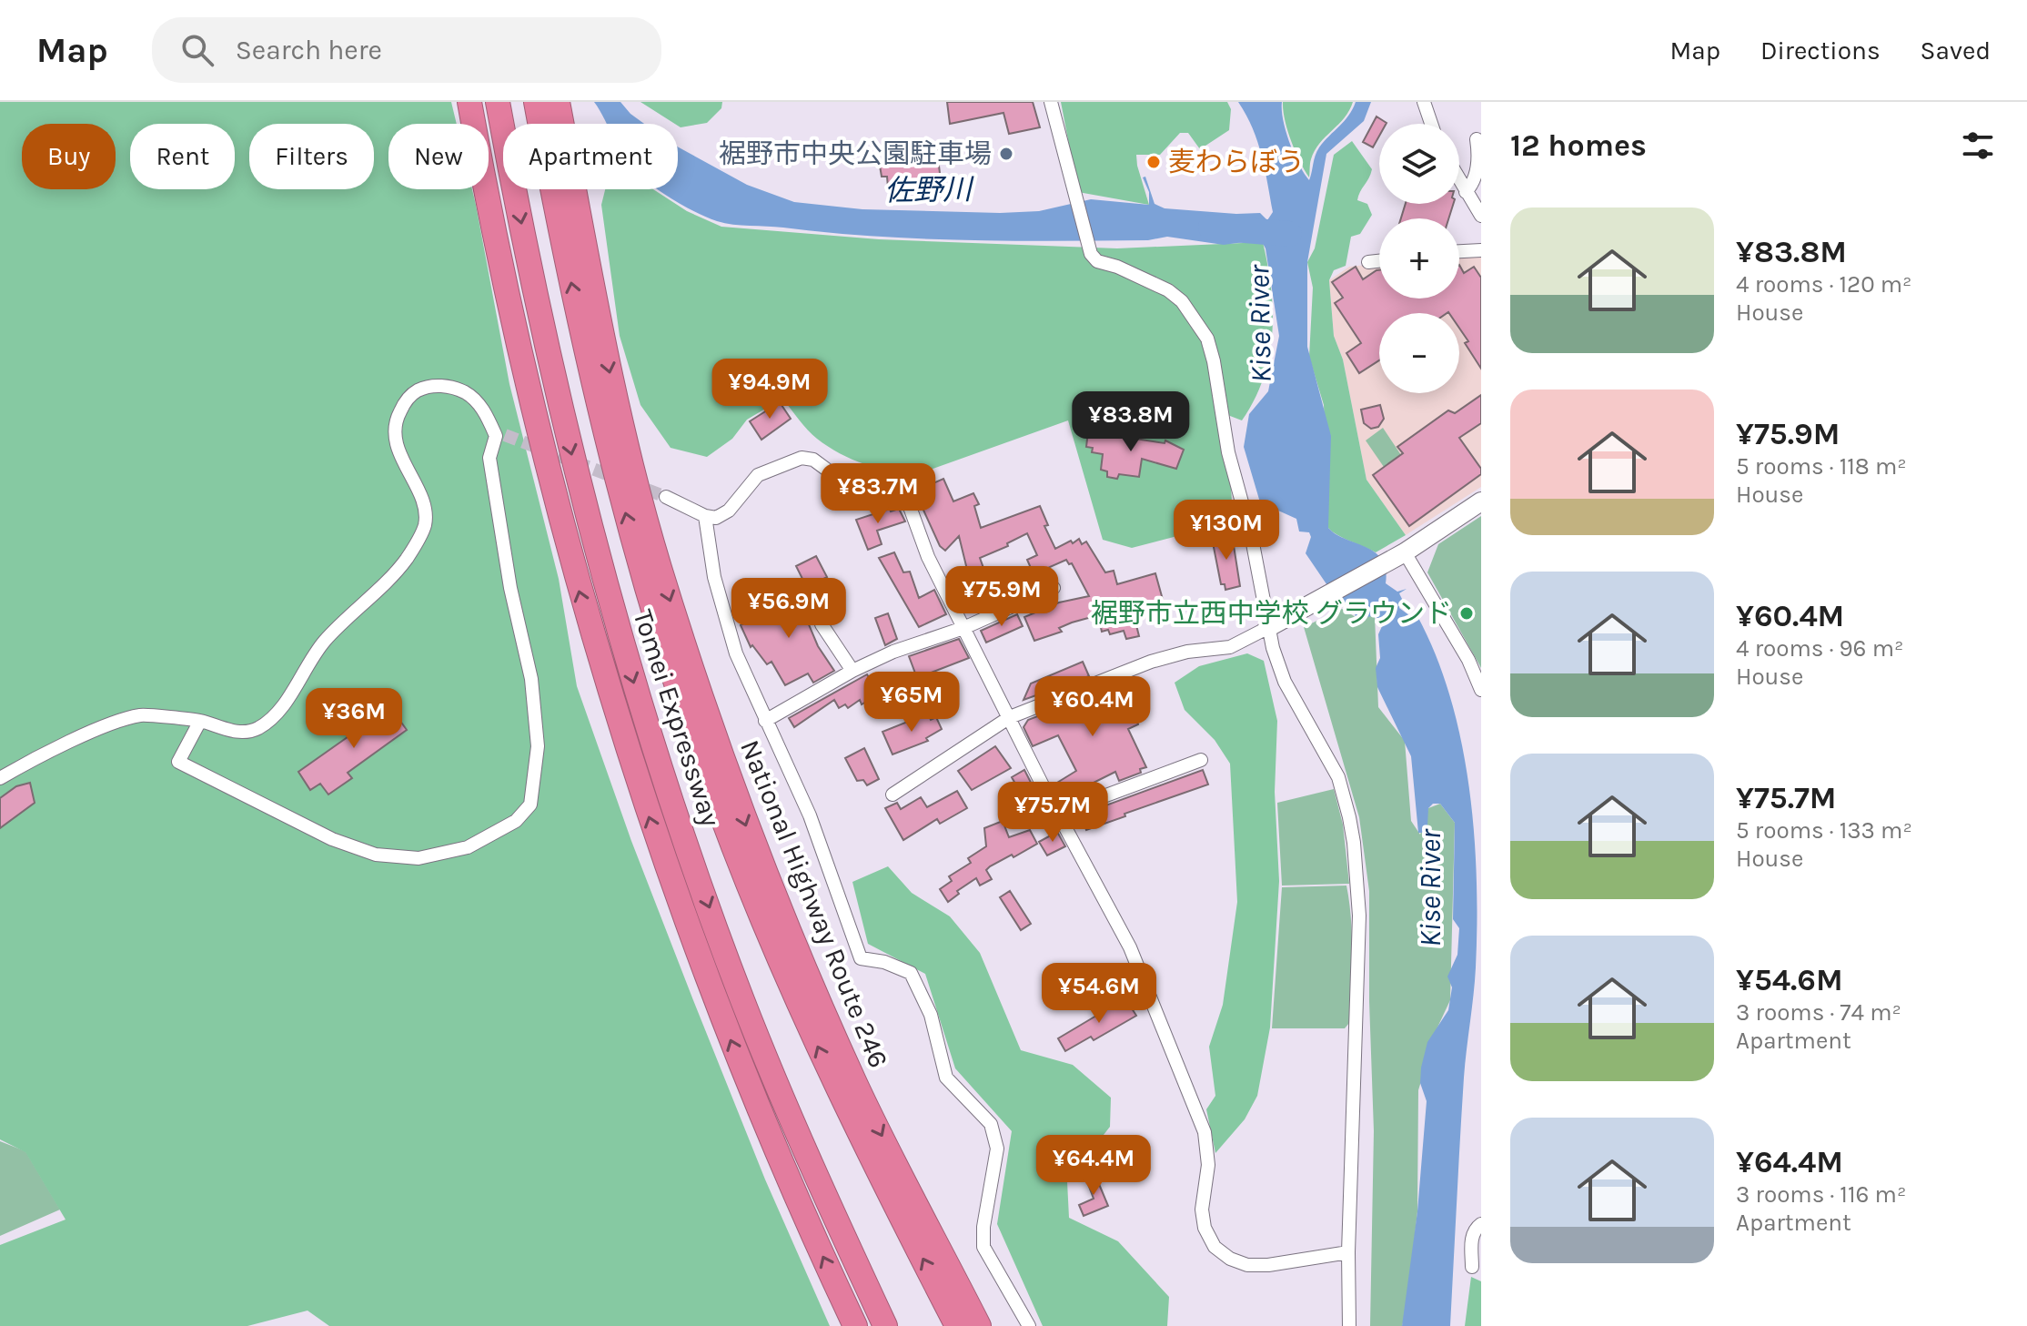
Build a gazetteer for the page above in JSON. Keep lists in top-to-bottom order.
{
  "streets": {
    "highway": ["Tomei Expressway", "National Highway Route 246"]
  },
  "water": ["佐野川", "Kise River"],
  "places": ["裾野市中央公園駐車場", "麦わらぼう", "裾野市立西中学校 グラウンド"],
  "page": {
    "header": "Map",
    "search": "Search here",
    "nav": ["Map", "Directions", "Saved"],
    "heading": "12 homes",
    "map_buttons": ["+", "−"],
    "chip": [
      "Buy",
      "Rent",
      "Filters",
      "New",
      "Apartment"
    ],
    "list": [
      {
        "name": "¥83.8M",
        "note": "4 rooms · 120 m² · House"
      },
      {
        "name": "¥75.9M",
        "note": "5 rooms · 118 m² · House"
      },
      {
        "name": "¥60.4M",
        "note": "4 rooms · 96 m² · House"
      },
      {
        "name": "¥75.7M",
        "note": "5 rooms · 133 m² · House"
      },
      {
        "name": "¥54.6M",
        "note": "3 rooms · 74 m² · Apartment"
      },
      {
        "name": "¥64.4M",
        "note": "3 rooms · 116 m² · Apartment"
      }
    ],
    "price": [
      "¥94.9M",
      "¥83.8M",
      "¥83.7M",
      "¥130M",
      "¥75.9M",
      "¥56.9M",
      "¥65M",
      "¥60.4M",
      "¥36M",
      "¥75.7M",
      "¥54.6M",
      "¥64.4M"
    ]
  }
}
